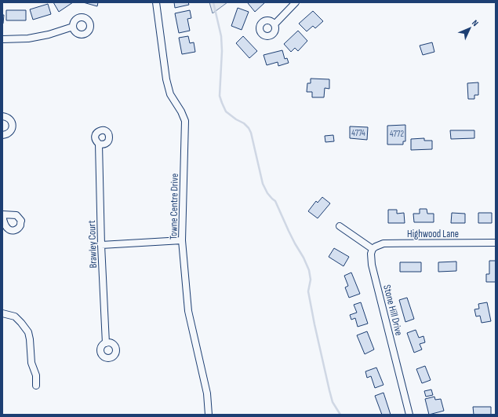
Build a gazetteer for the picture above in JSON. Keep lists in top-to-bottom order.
{
  "streets": {
    "street": [
      "Towne Centre Drive",
      "Highwood Lane",
      "Brawley Court",
      "Stone Hill Drive"
    ]
  },
  "crossings": [
    ["Highwood Lane", "Stone Hill Drive"]
  ],
  "house_numbers": ["4774", "4772"],
  "north": "top right"
}
